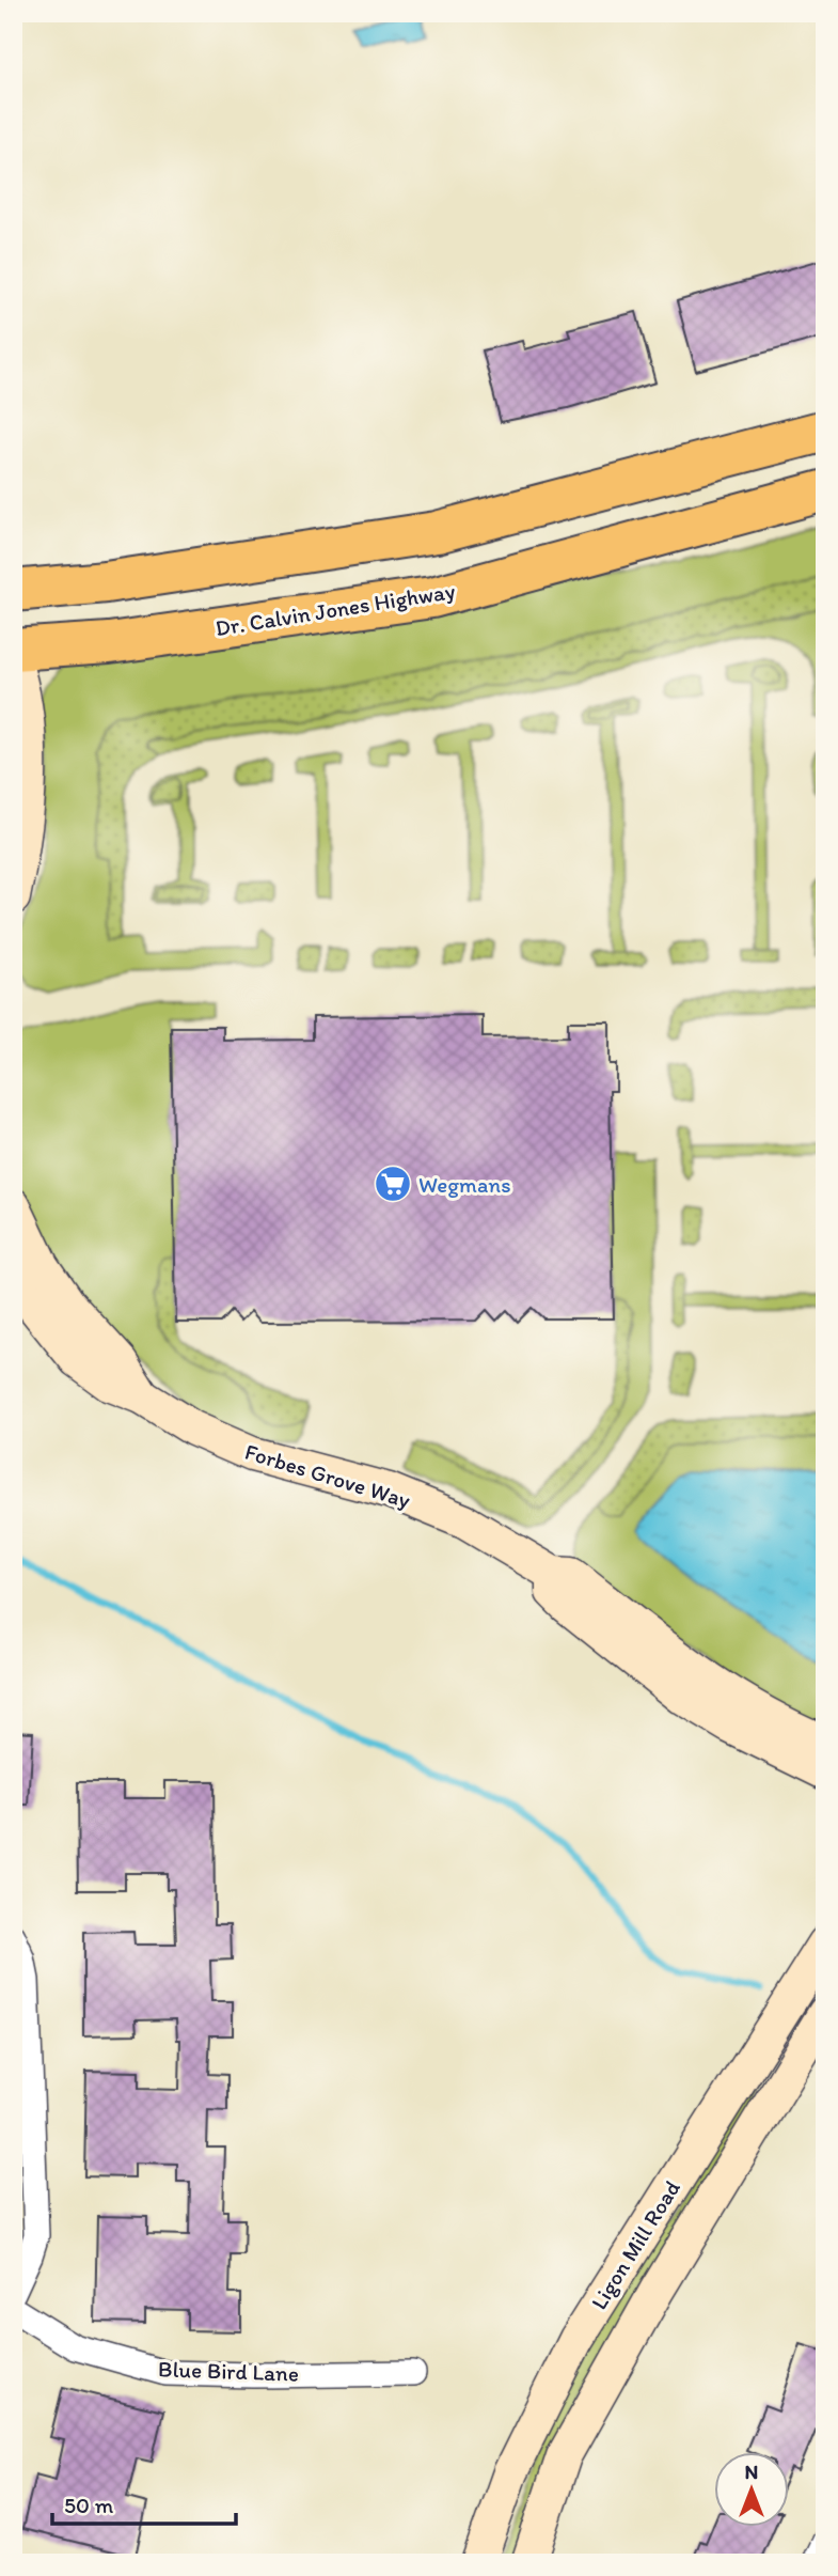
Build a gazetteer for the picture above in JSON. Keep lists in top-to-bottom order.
{
  "streets": {
    "highway": ["Dr. Calvin Jones Highway"],
    "street": ["Forbes Grove Way", "Ligon Mill Road", "Blue Bird Lane"]
  },
  "places": {
    "supermarket": ["Wegmans"]
  },
  "scale_bar": "50 m",
  "north": "top"
}
